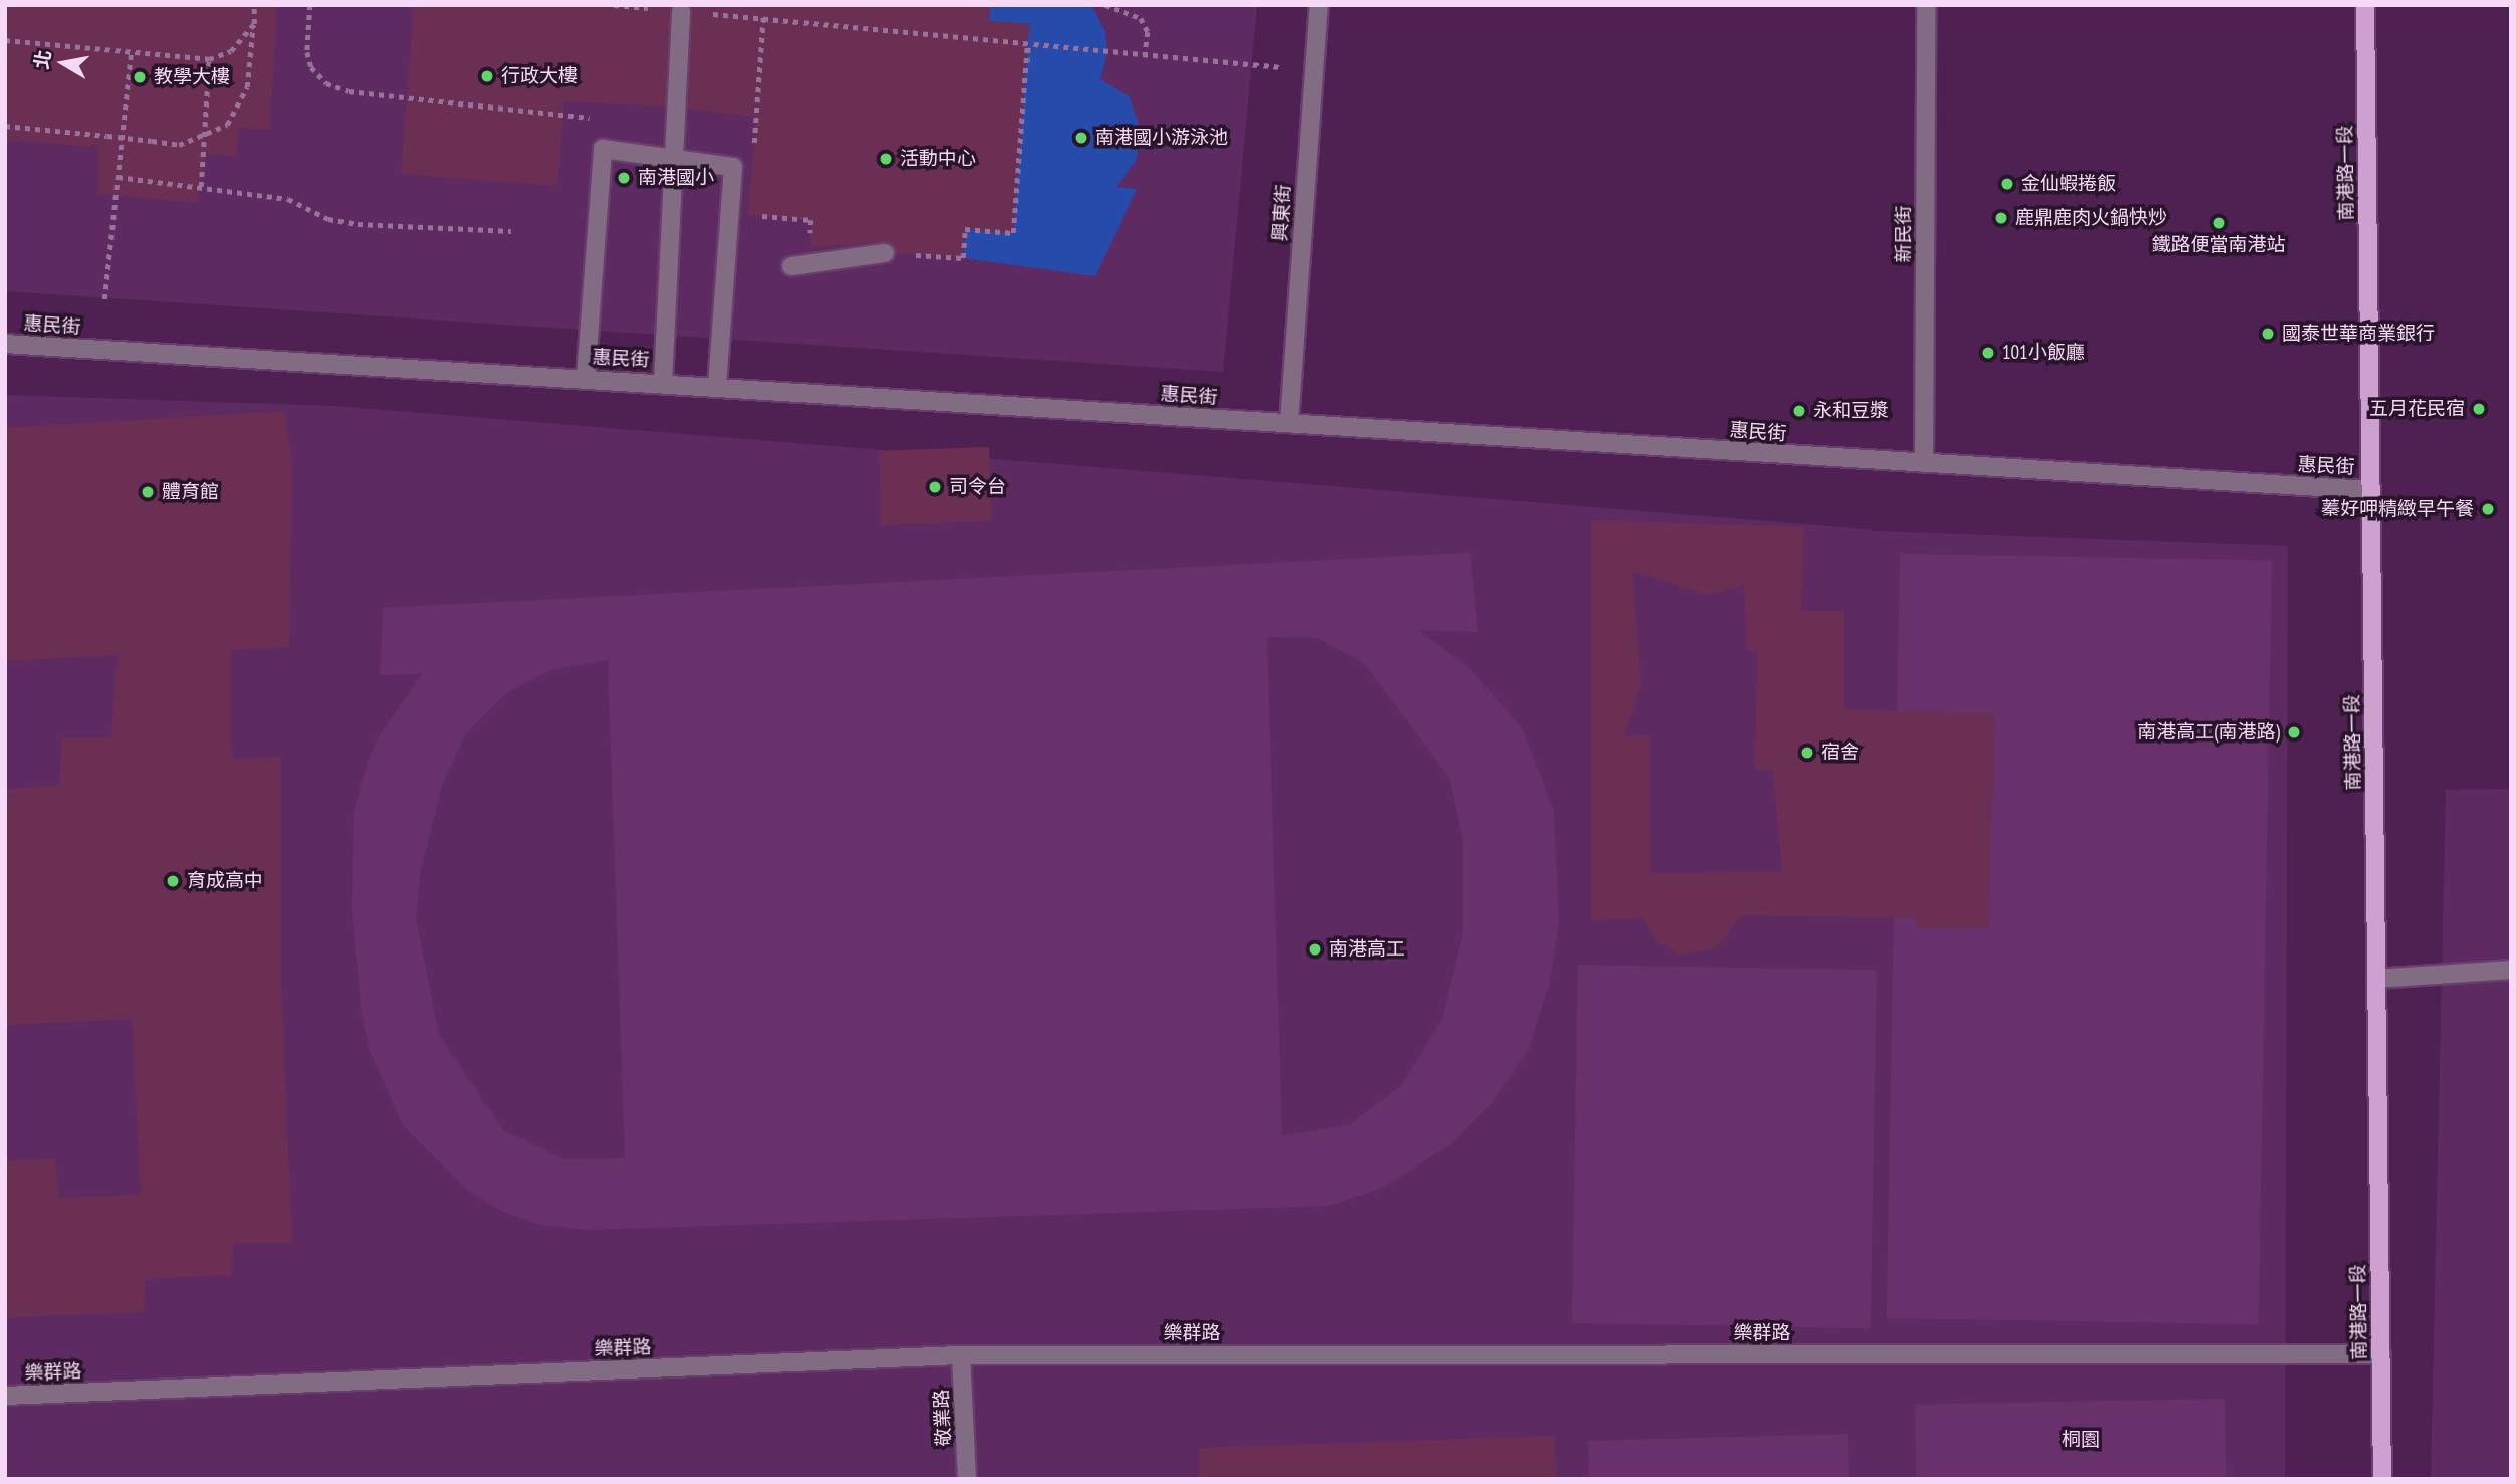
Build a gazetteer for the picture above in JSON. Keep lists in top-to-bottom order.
{
  "streets": {
    "main road": ["南港路一段"],
    "street": [
      "興東街",
      "新民街",
      "惠民街",
      "樂群路",
      "敬業路"
    ]
  },
  "crossings": [
    ["南港路一段", "惠民街"],
    ["南港路一段", "樂群路"],
    ["興東街", "惠民街"],
    ["新民街", "惠民街"],
    ["樂群路", "敬業路"]
  ],
  "parks": ["桐園"],
  "places": [
    "行政大樓",
    "教學大樓",
    "南港國小游泳池",
    "活動中心",
    "南港國小",
    "金仙蝦捲飯",
    "鹿鼎鹿肉火鍋快炒",
    "鐵路便當南港站",
    "國泰世華商業銀行",
    "101小飯廳",
    "五月花民宿",
    "永和豆漿",
    "司令台",
    "體育館",
    "蓁好呷精緻早午餐",
    "南港高工(南港路)",
    "宿舍",
    "育成高中",
    "南港高工"
  ],
  "north": "left"
}
